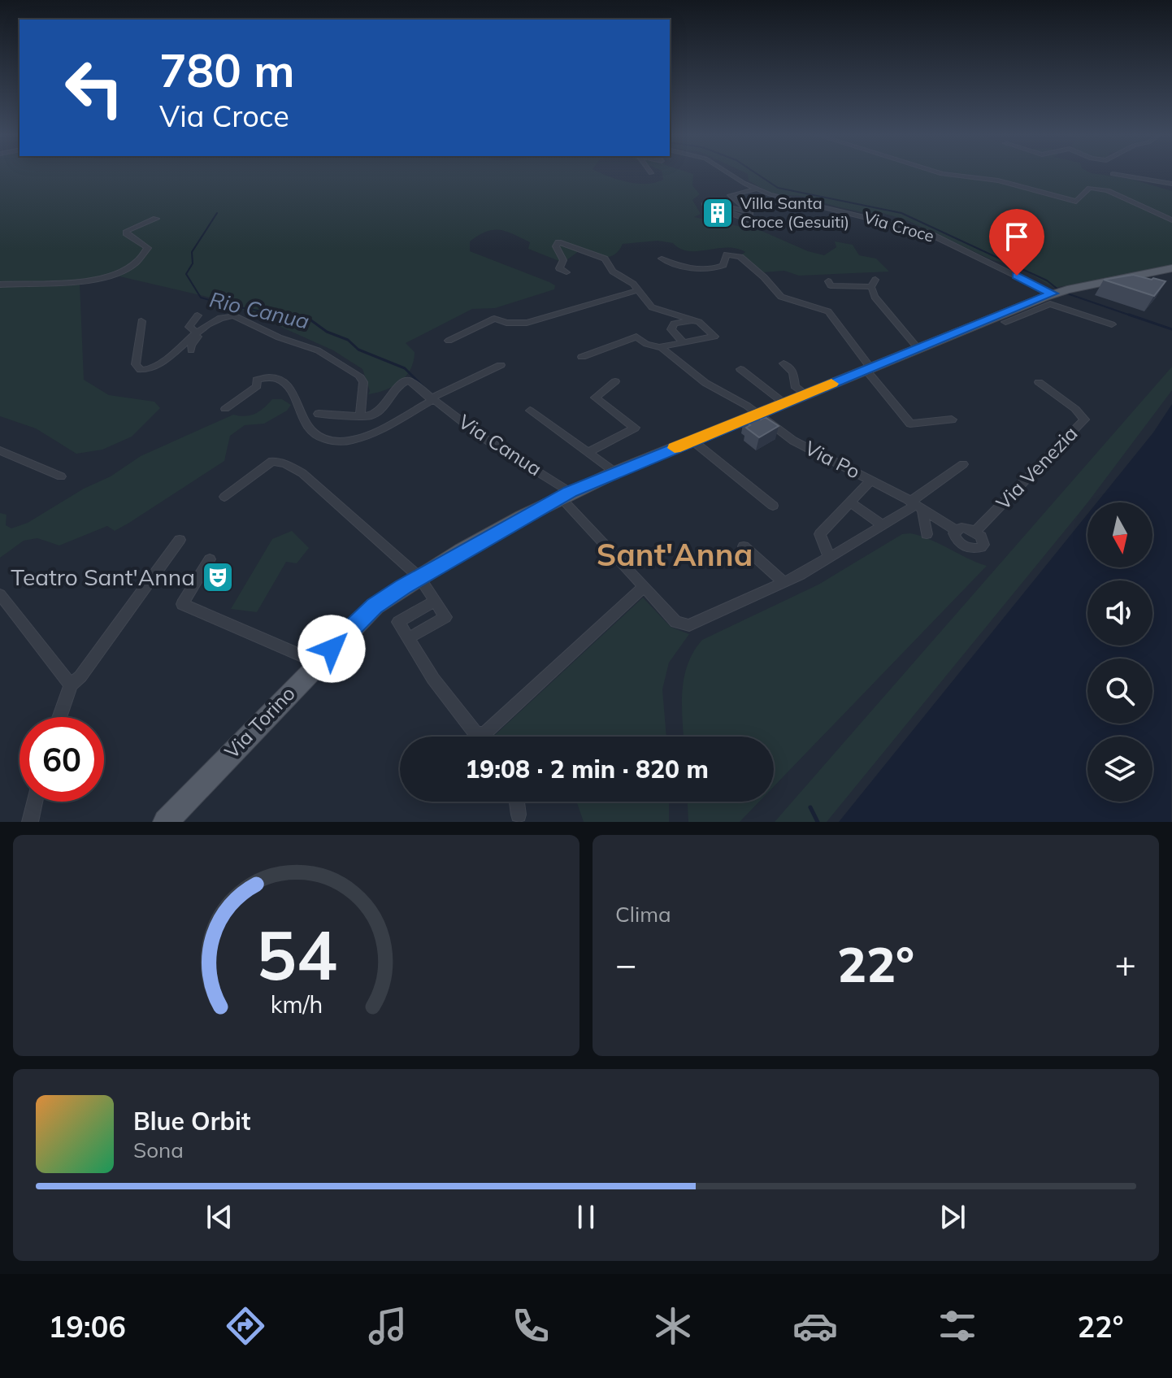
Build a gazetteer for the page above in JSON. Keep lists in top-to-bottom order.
{
  "streets": {
    "main road": ["Via Torino"],
    "street": [
      "Via Croce",
      "Via Canua",
      "Via Po",
      "Via Venezia"
    ]
  },
  "crossings": [
    ["Via Croce", "Via Torino"],
    ["Via Canua", "Via Torino"],
    ["Via Po", "Via Venezia"],
    ["Via Po", "Via Torino"]
  ],
  "districts": ["Sant'Anna"],
  "water": ["Rio Canua"],
  "places": {
    "building": ["Villa Santa Croce (Gesuiti)"],
    "theatre": ["Teatro Sant'Anna"]
  },
  "north": "bottom",
  "page": {
    "turn": ["780 m", "Via Croce"],
    "limit": "60",
    "trip": "19:08 · 2 min · 820 m",
    "tile": "Clima",
    "heat": ["−", "22°", "+"],
    "song": ["Blue Orbit", "Sona"],
    "tabs": ["19:06", "22°"],
    "gauge": ["54", "km/h"]
  }
}
